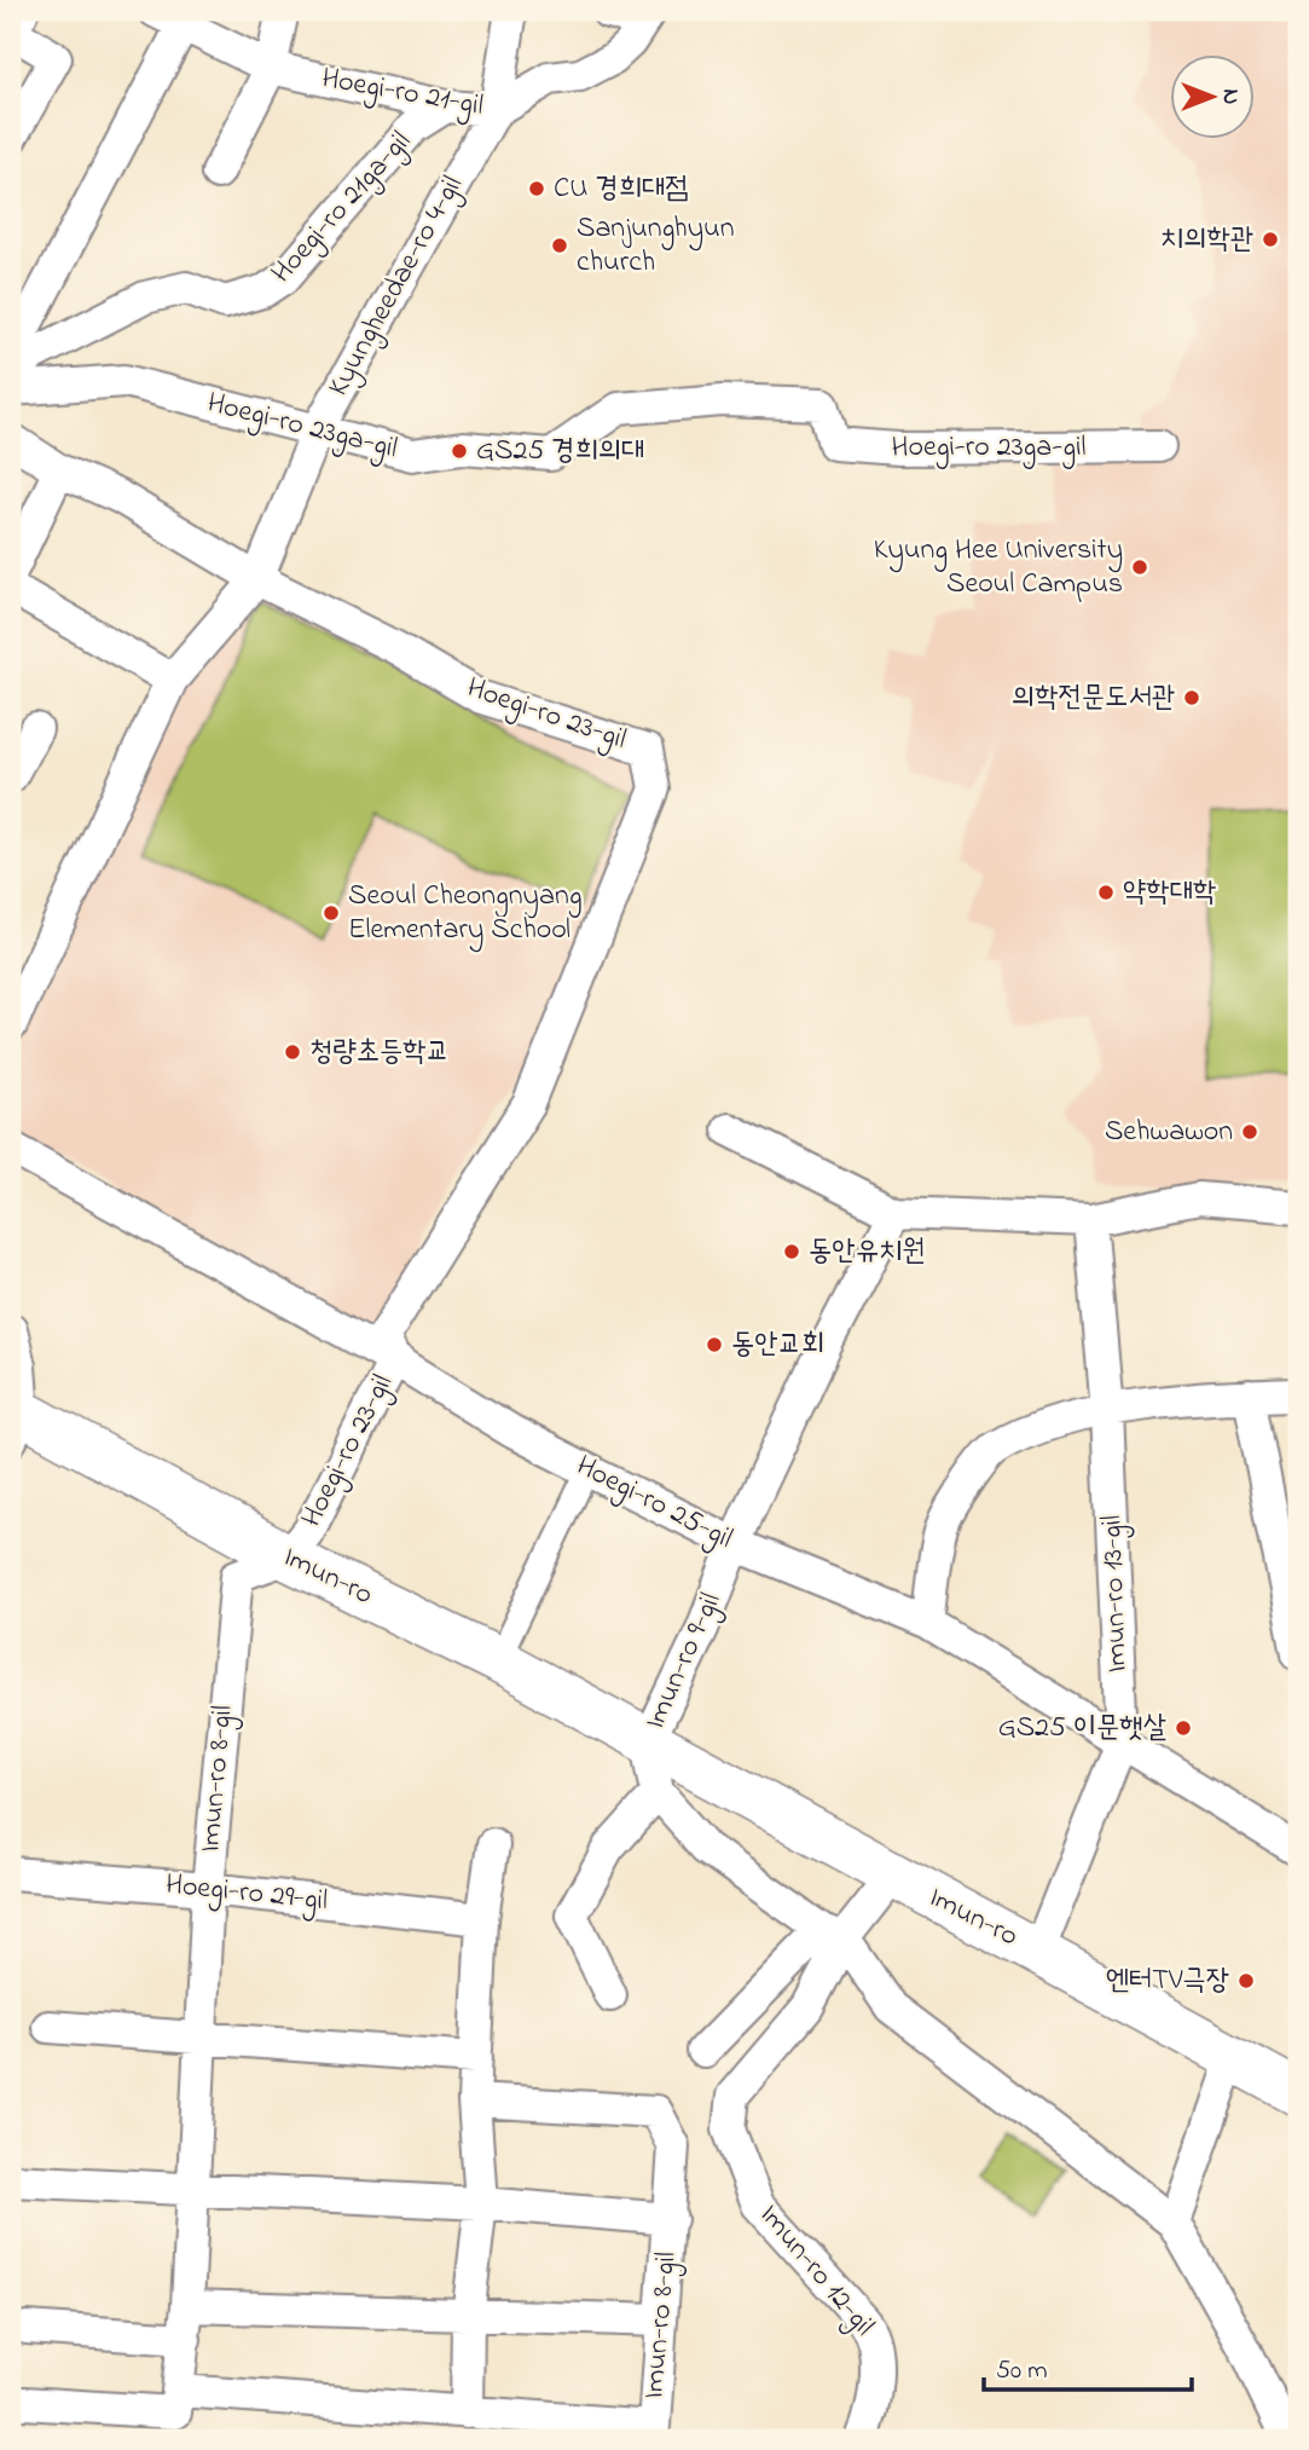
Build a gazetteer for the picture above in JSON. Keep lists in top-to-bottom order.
{
  "streets": {
    "main road": ["Imun-ro"],
    "street": [
      "Hoegi-ro 21-gil",
      "Hoegi-ro 21ga-gil",
      "Kyungheedae-ro 4-gil",
      "Hoegi-ro 23ga-gil",
      "Hoegi-ro 23-gil",
      "Hoegi-ro 25-gil",
      "Imun-ro 13-gil",
      "Imun-ro 9-gil",
      "Imun-ro 8-gil",
      "Hoegi-ro 29-gil",
      "Imun-ro 12-gil"
    ]
  },
  "crossings": [
    ["Hoegi-ro 21-gil", "Hoegi-ro 21ga-gil"],
    ["Hoegi-ro 21-gil", "Kyungheedae-ro 4-gil"],
    ["Kyungheedae-ro 4-gil", "Hoegi-ro 23ga-gil"],
    ["Kyungheedae-ro 4-gil", "Hoegi-ro 23-gil"],
    ["Hoegi-ro 23-gil", "Hoegi-ro 25-gil"],
    ["Hoegi-ro 23-gil", "Imun-ro"],
    ["Hoegi-ro 23-gil", "Imun-ro 8-gil"],
    ["Hoegi-ro 25-gil", "Imun-ro 13-gil"],
    ["Hoegi-ro 25-gil", "Imun-ro 9-gil"],
    ["Imun-ro", "Imun-ro 13-gil"],
    ["Imun-ro", "Imun-ro 9-gil"],
    ["Imun-ro", "Imun-ro 8-gil"],
    ["Imun-ro", "Imun-ro 12-gil"],
    ["Imun-ro 8-gil", "Hoegi-ro 29-gil"]
  ],
  "places": [
    "CU 경희대점",
    "치의학관",
    "Sanjunghyun church",
    "GS25 경희의대",
    "Kyung Hee University Seoul Campus",
    "의학전문도서관",
    "약학대학",
    "Seoul Cheongnyang Elementary School",
    "청량초등학교",
    "Sehwawon",
    "동안유치원",
    "동안교회",
    "GS25 이문햇살",
    "엔터TV극장"
  ],
  "scale_bar": "50 m",
  "north": "right"
}
